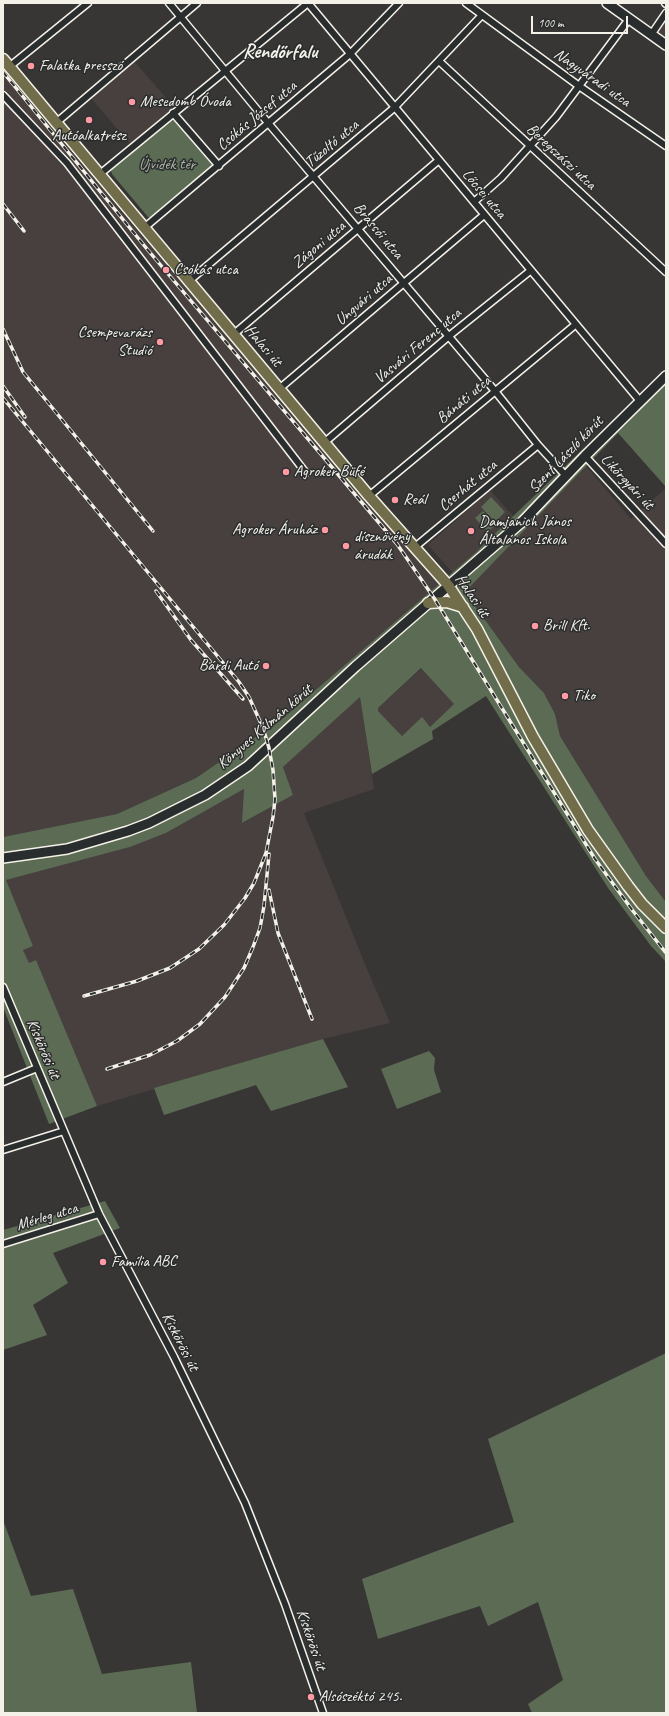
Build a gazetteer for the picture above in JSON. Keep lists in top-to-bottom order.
{
  "streets": {
    "main road": ["Halasi út"],
    "street": [
      "Nagyváradi utca",
      "Csókás József utca",
      "Tűzoltó utca",
      "Beregszászi utca",
      "Lőcsei utca",
      "Brassói utca",
      "Zágoni utca",
      "Ungvári utca",
      "Vasvári Ferenc utca",
      "Bánáti utca",
      "Szent László körút",
      "Likőrgyári út",
      "Cserhát utca",
      "Könyves Kálmán körút",
      "Kiskőrösi út",
      "Mérleg utca"
    ]
  },
  "crossings": [
    ["Nagyváradi utca", "Tűzoltó utca"],
    ["Csókás József utca", "Lőcsei utca"],
    ["Csókás József utca", "Brassói utca"],
    ["Csókás József utca", "Halasi út"],
    ["Tűzoltó utca", "Beregszászi utca"],
    ["Tűzoltó utca", "Lőcsei utca"],
    ["Tűzoltó utca", "Brassói utca"],
    ["Tűzoltó utca", "Halasi út"],
    ["Lőcsei utca", "Zágoni utca"],
    ["Lőcsei utca", "Ungvári utca"],
    ["Lőcsei utca", "Vasvári Ferenc utca"],
    ["Lőcsei utca", "Bánáti utca"],
    ["Lőcsei utca", "Szent László körút"],
    ["Brassói utca", "Zágoni utca"],
    ["Brassói utca", "Ungvári utca"],
    ["Brassói utca", "Vasvári Ferenc utca"],
    ["Brassói utca", "Bánáti utca"],
    ["Brassói utca", "Szent László körút"],
    ["Brassói utca", "Cserhát utca"],
    ["Zágoni utca", "Halasi út"],
    ["Ungvári utca", "Halasi út"],
    ["Halasi út", "Vasvári Ferenc utca"],
    ["Halasi út", "Bánáti utca"],
    ["Halasi út", "Szent László körút"],
    ["Halasi út", "Cserhát utca"],
    ["Halasi út", "Könyves Kálmán körút"],
    ["Szent László körút", "Likőrgyári út"],
    ["Szent László körút", "Könyves Kálmán körút"],
    ["Kiskőrösi út", "Mérleg utca"]
  ],
  "districts": ["Rendőrfalu"],
  "parks": ["Újvidék tér"],
  "places": [
    "Falatka presszó",
    "Mesedomb Óvoda",
    "Autóalkatrész",
    "Csókás utca",
    "Csempevarázs Studió",
    "Agroker Büfé",
    "Reál",
    "Agroker Áruház",
    "Damjanich János Általános Iskola",
    "dísznövény árudák",
    "Brill Kft.",
    "Bárdi Autó",
    "Tiko",
    "Família ABC",
    "Alsószéktó 245."
  ],
  "scale_bar": "100 m"
}
